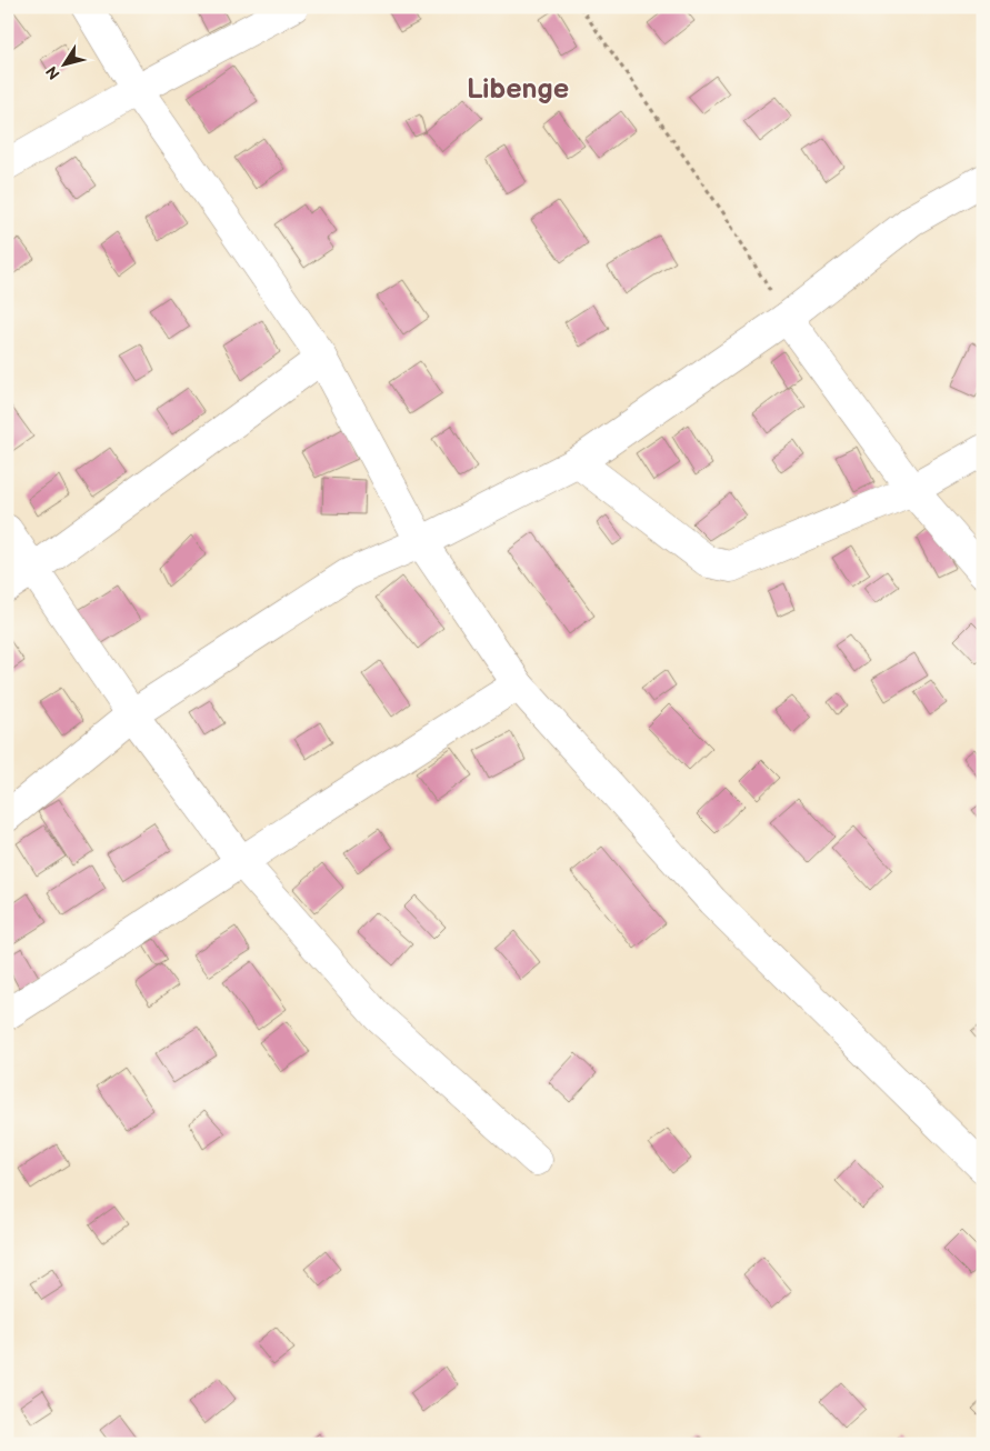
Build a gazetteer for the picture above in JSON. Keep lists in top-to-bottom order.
{
  "districts": ["Libenge"],
  "north": "bottom left"
}
